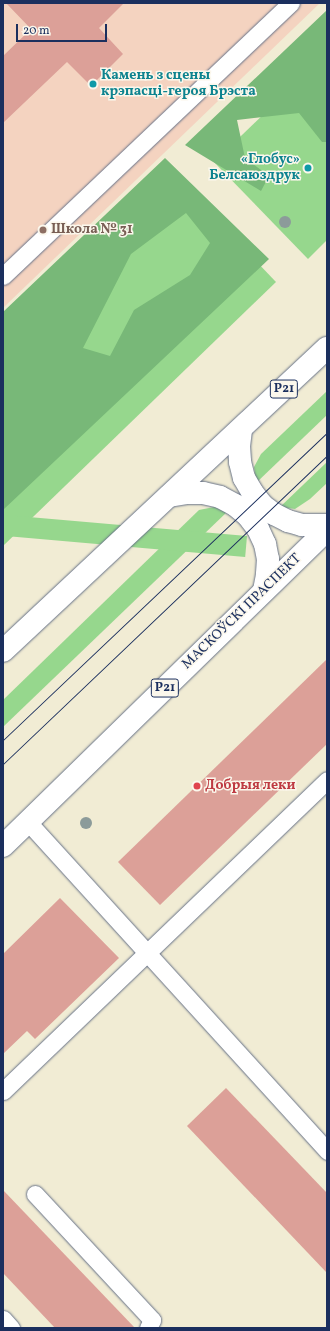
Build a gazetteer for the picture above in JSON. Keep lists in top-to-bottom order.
{
  "streets": {
    "main road": ["Р21", "МАСКОЎСКІ ПРАСПЕКТ"]
  },
  "places": [
    "Камень з сцены крэпасці-героя Брэста",
    "«Глобус» Белсаюздрук",
    "Школа № 31",
    "Добрыя леки"
  ],
  "scale_bar": "20 m"
}
